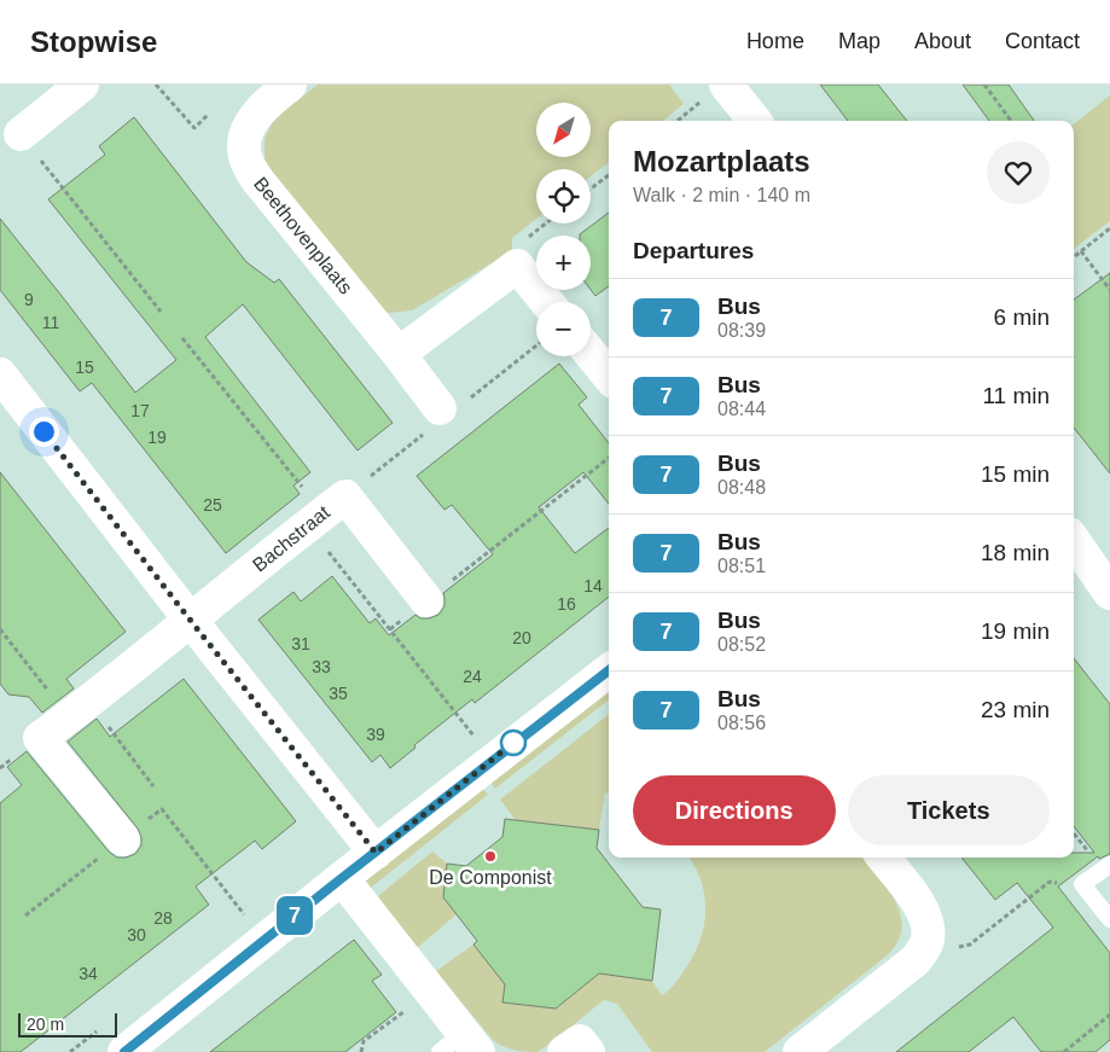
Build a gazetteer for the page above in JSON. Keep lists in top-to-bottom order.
{
  "streets": {
    "street": ["Beethovenplaats", "Bachstraat"]
  },
  "places": ["De Componist"],
  "lines": ["bus line 7"],
  "house_numbers": [
    "9",
    "11",
    "15",
    "17",
    "19",
    "25",
    "14",
    "16",
    "20",
    "31",
    "33",
    "24",
    "35",
    "39",
    "28",
    "30",
    "34"
  ],
  "scale_bar": "20 m",
  "north": "bottom left",
  "page": {
    "header": "Stopwise",
    "nav": [
      "Home",
      "Map",
      "About",
      "Contact"
    ],
    "on_map": "7",
    "map_buttons": ["+", "−"],
    "heading": [
      ["Mozartplaats", "Walk · 2 min · 140 m"],
      "Departures"
    ],
    "list": [
      {
        "mark": "7",
        "name": "Bus",
        "note": "08:39",
        "value": "6 min"
      },
      {
        "mark": "7",
        "name": "Bus",
        "note": "08:44",
        "value": "11 min"
      },
      {
        "mark": "7",
        "name": "Bus",
        "note": "08:48",
        "value": "15 min"
      },
      {
        "mark": "7",
        "name": "Bus",
        "note": "08:51",
        "value": "18 min"
      },
      {
        "mark": "7",
        "name": "Bus",
        "note": "08:52",
        "value": "19 min"
      },
      {
        "mark": "7",
        "name": "Bus",
        "note": "08:56",
        "value": "23 min"
      }
    ],
    "buttons": ["Directions", "Tickets"],
    "scale": "20 m"
  }
}
